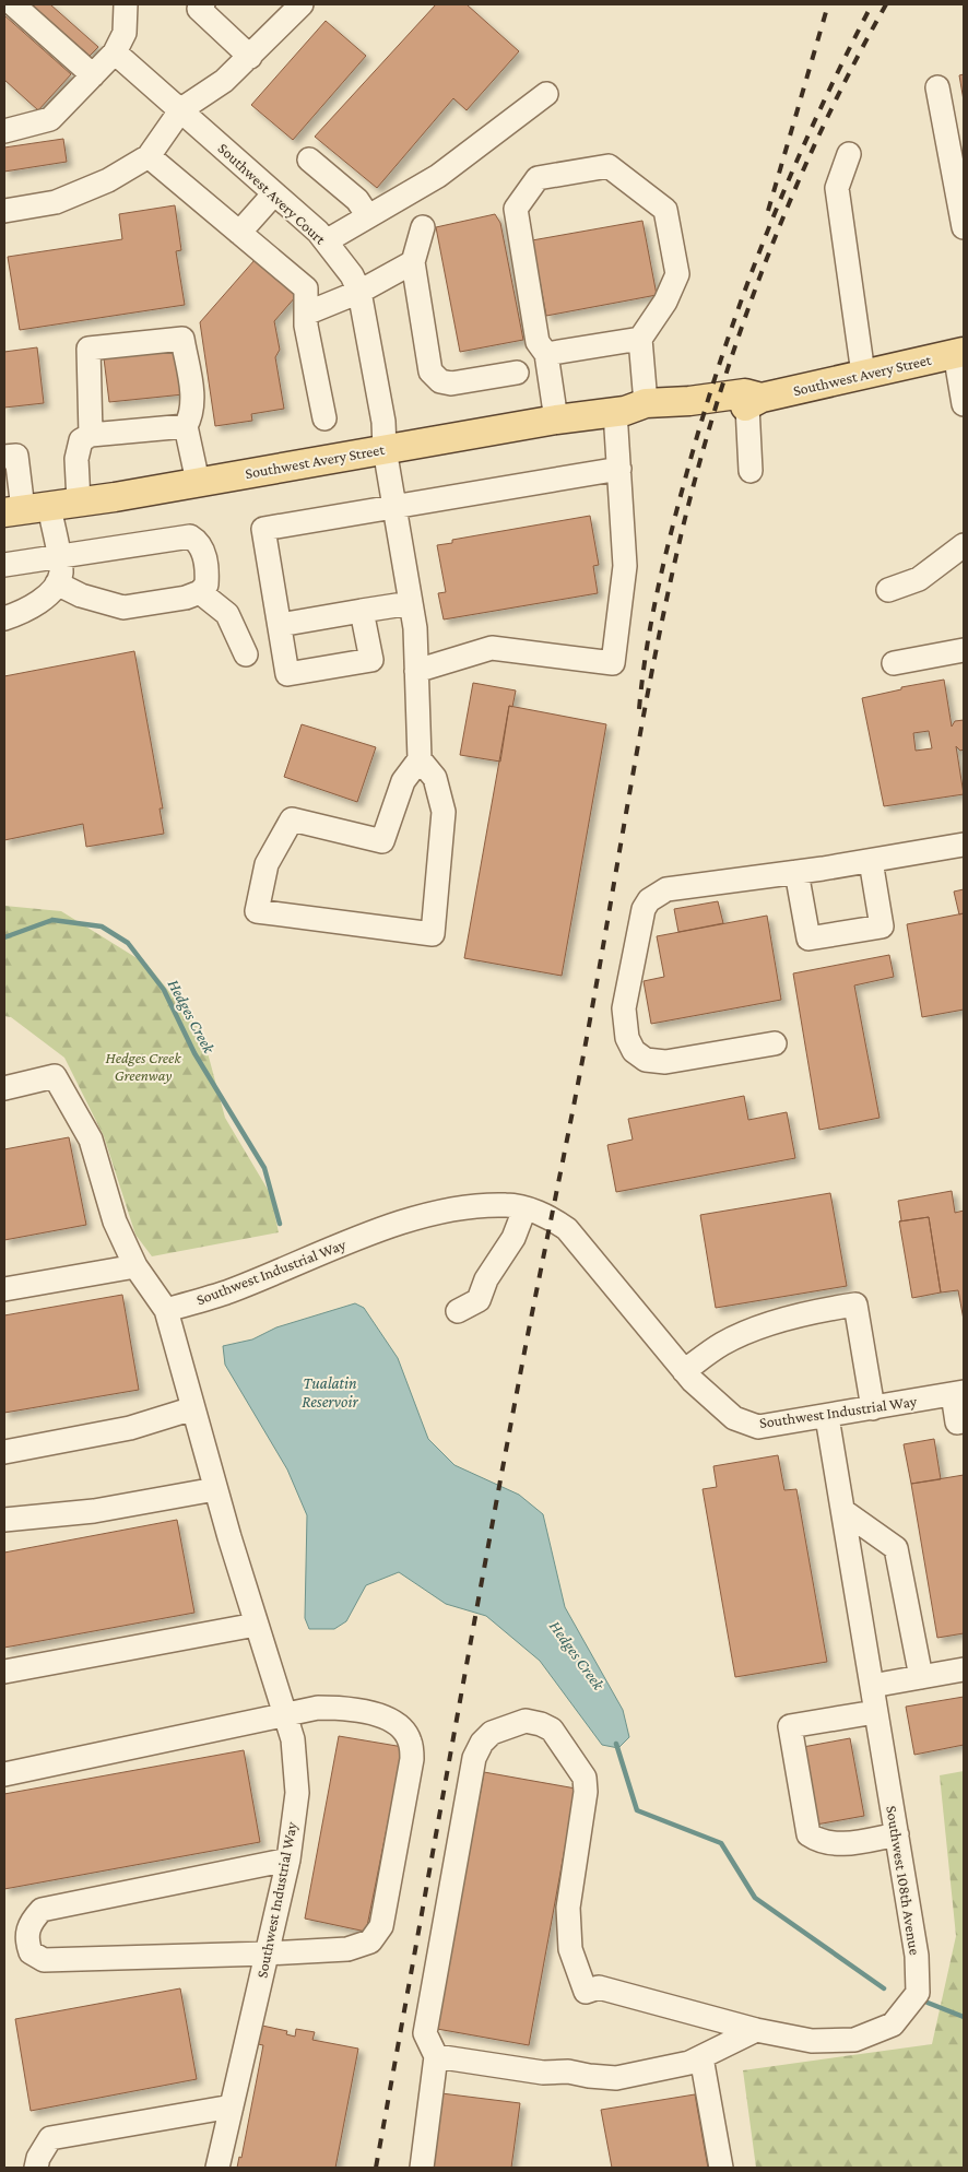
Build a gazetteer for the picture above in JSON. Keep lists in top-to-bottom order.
{
  "streets": {
    "main road": ["Southwest Avery Street"],
    "street": ["Southwest Avery Court", "Southwest Industrial Way", "Southwest 108th Avenue"]
  },
  "crossings": [
    ["Southwest Avery Court", "Southwest Avery Street"],
    ["Southwest Industrial Way", "Southwest 108th Avenue"]
  ],
  "water": ["Hedges Creek", "Tualatin Reservoir"],
  "parks": ["Hedges Creek Greenway"]
}
